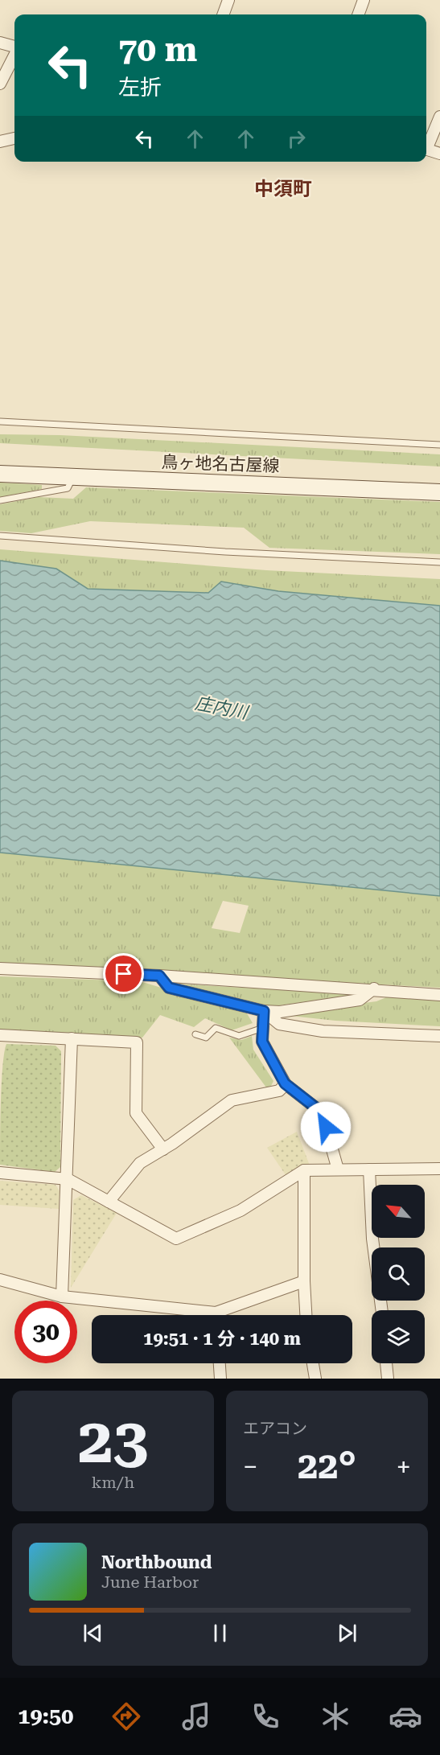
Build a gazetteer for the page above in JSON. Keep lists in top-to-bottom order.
{
  "streets": {
    "main road": ["鳥ヶ地名古屋線"]
  },
  "districts": ["中須町"],
  "water": ["庄内川"],
  "north": "top left",
  "page": {
    "turn": ["70 m", "左折"],
    "limit": "30",
    "trip": "19:51 · 1 分 · 140 m",
    "tile": [
      ["23", "km/h"],
      "エアコン"
    ],
    "heat": ["−", "22°", "+"],
    "song": ["Northbound", "June Harbor"],
    "tabs": "19:50"
  }
}
